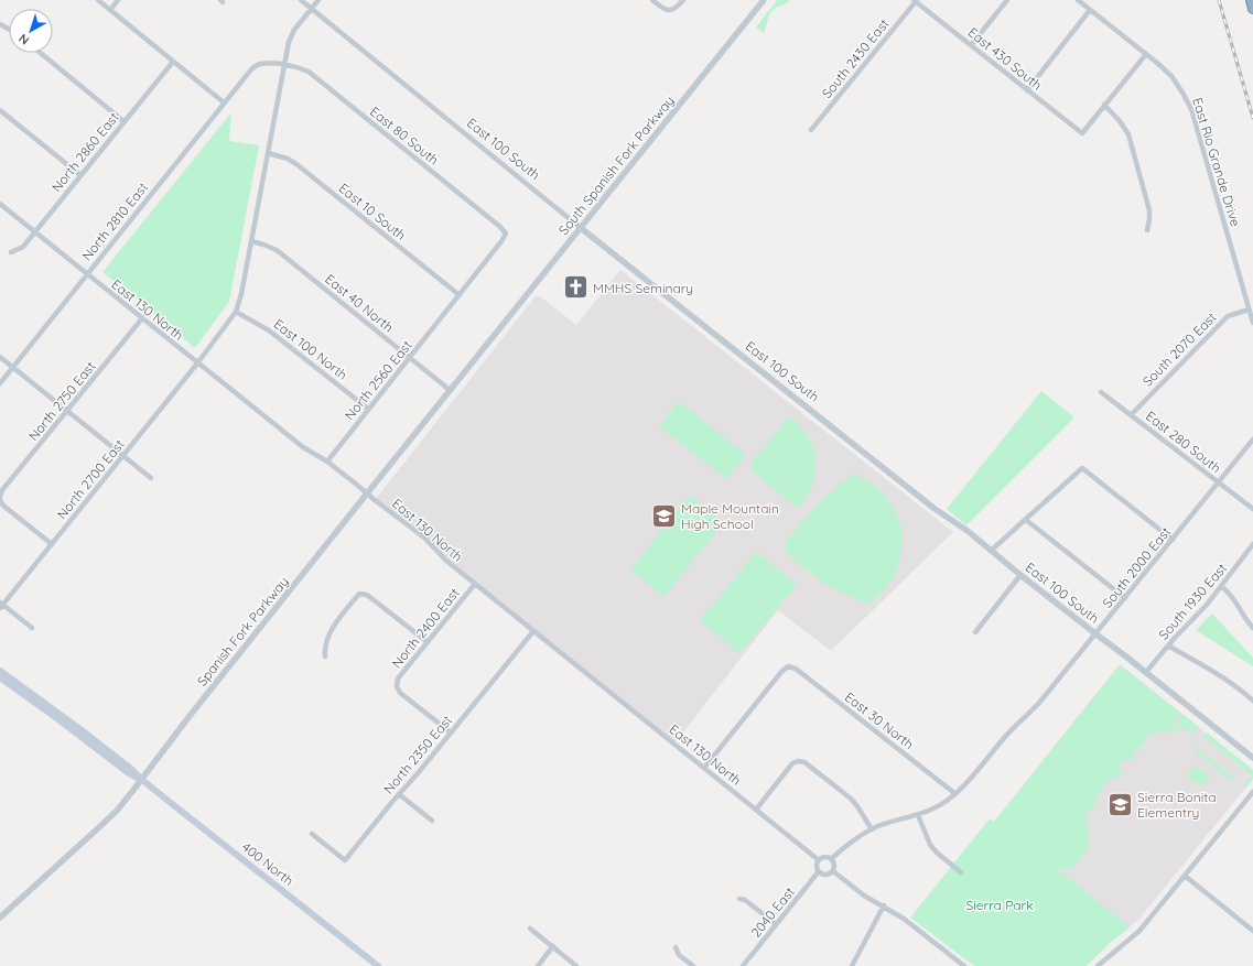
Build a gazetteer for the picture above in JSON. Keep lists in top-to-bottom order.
{
  "streets": {
    "main road": ["400 North"],
    "street": [
      "South 2430 East",
      "East 430 South",
      "East 80 South",
      "East 100 South",
      "North 2860 East",
      "East Rio Grande Drive",
      "South Spanish Fork Parkway",
      "East 10 South",
      "North 2810 East",
      "East 40 North",
      "East 130 North",
      "East 100 North",
      "South 2070 East",
      "North 2560 East",
      "North 2750 East",
      "East 280 South",
      "North 2700 East",
      "South 2000 East",
      "South 1930 East",
      "North 2400 East",
      "Spanish Fork Parkway",
      "East 30 North",
      "North 2350 East",
      "2040 East"
    ]
  },
  "crossings": [
    ["South 2430 East", "East 430 South"],
    ["East 80 South", "North 2810 East"],
    ["East 80 South", "North 2560 East"],
    ["East 100 South", "South Spanish Fork Parkway"],
    ["East 100 South", "South 2000 East"],
    ["East 100 South", "South 1930 East"],
    ["North 2860 East", "East 130 North"],
    ["East Rio Grande Drive", "South 2070 East"],
    ["South Spanish Fork Parkway", "Spanish Fork Parkway"],
    ["East 10 South", "North 2560 East"],
    ["North 2810 East", "East 130 North"],
    ["East 40 North", "North 2560 East"],
    ["East 40 North", "Spanish Fork Parkway"],
    ["East 130 North", "North 2560 East"],
    ["East 130 North", "North 2750 East"],
    ["East 130 North", "North 2700 East"],
    ["East 130 North", "South 2000 East"],
    ["East 130 North", "North 2400 East"],
    ["East 130 North", "Spanish Fork Parkway"],
    ["East 130 North", "East 30 North"],
    ["East 130 North", "North 2350 East"],
    ["East 130 North", "2040 East"],
    ["East 100 North", "North 2560 East"],
    ["East 100 North", "North 2700 East"],
    ["South 2070 East", "East 280 South"],
    ["East 280 South", "South 2000 East"],
    ["South 2000 East", "East 30 North"],
    ["South 2000 East", "2040 East"],
    ["North 2400 East", "North 2350 East"],
    ["Spanish Fork Parkway", "400 North"]
  ],
  "parks": ["Sierra Park"],
  "places": {
    "church": ["MMHS Seminary"],
    "school or university": ["Maple Mountain High School", "Sierra Bonita Elementry"]
  },
  "north": "bottom left"
}
